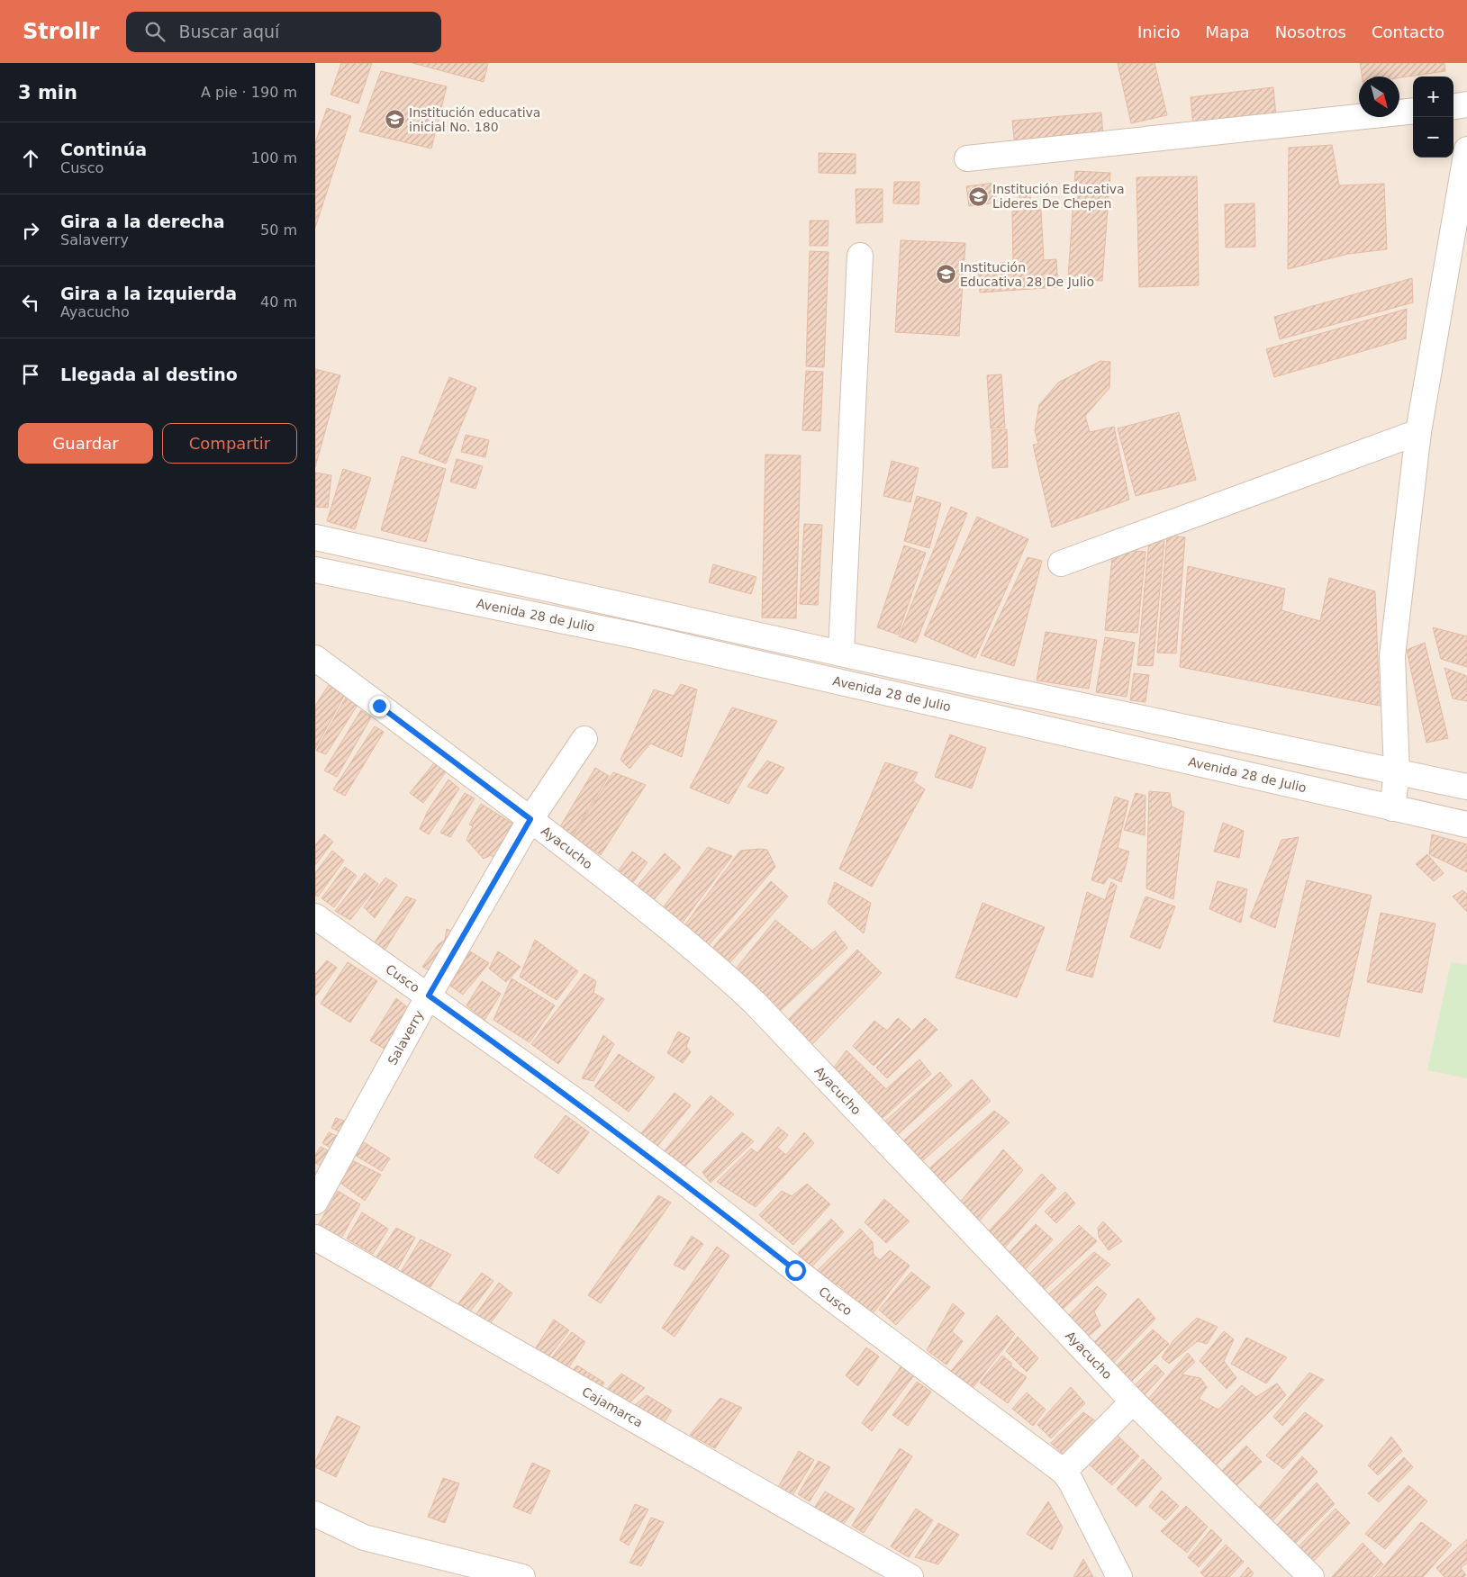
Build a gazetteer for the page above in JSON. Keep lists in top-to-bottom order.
{
  "streets": {
    "street": [
      "Avenida 28 de Julio",
      "Ayacucho",
      "Cusco",
      "Salaverry",
      "Cajamarca"
    ]
  },
  "crossings": [
    ["Ayacucho", "Salaverry"],
    ["Cusco", "Salaverry"]
  ],
  "places": {
    "school or university": ["Institución educativa inicial No. 180", "Institución Educativa Lideres De Chepen", "Institución Educativa 28 De Julio"]
  },
  "north": "bottom right",
  "page": {
    "header": "Strollr",
    "search": "Buscar aquí",
    "nav": [
      "Inicio",
      "Mapa",
      "Nosotros",
      "Contacto"
    ],
    "heading": ["3 min", "A pie · 190 m"],
    "map_buttons": ["+", "−"],
    "list": [
      ["Continúa", "Cusco", "100 m"],
      ["Gira a la derecha", "Salaverry", "50 m"],
      ["Gira a la izquierda", "Ayacucho", "40 m"],
      "Llegada al destino"
    ],
    "buttons": ["Guardar", "Compartir"]
  }
}
